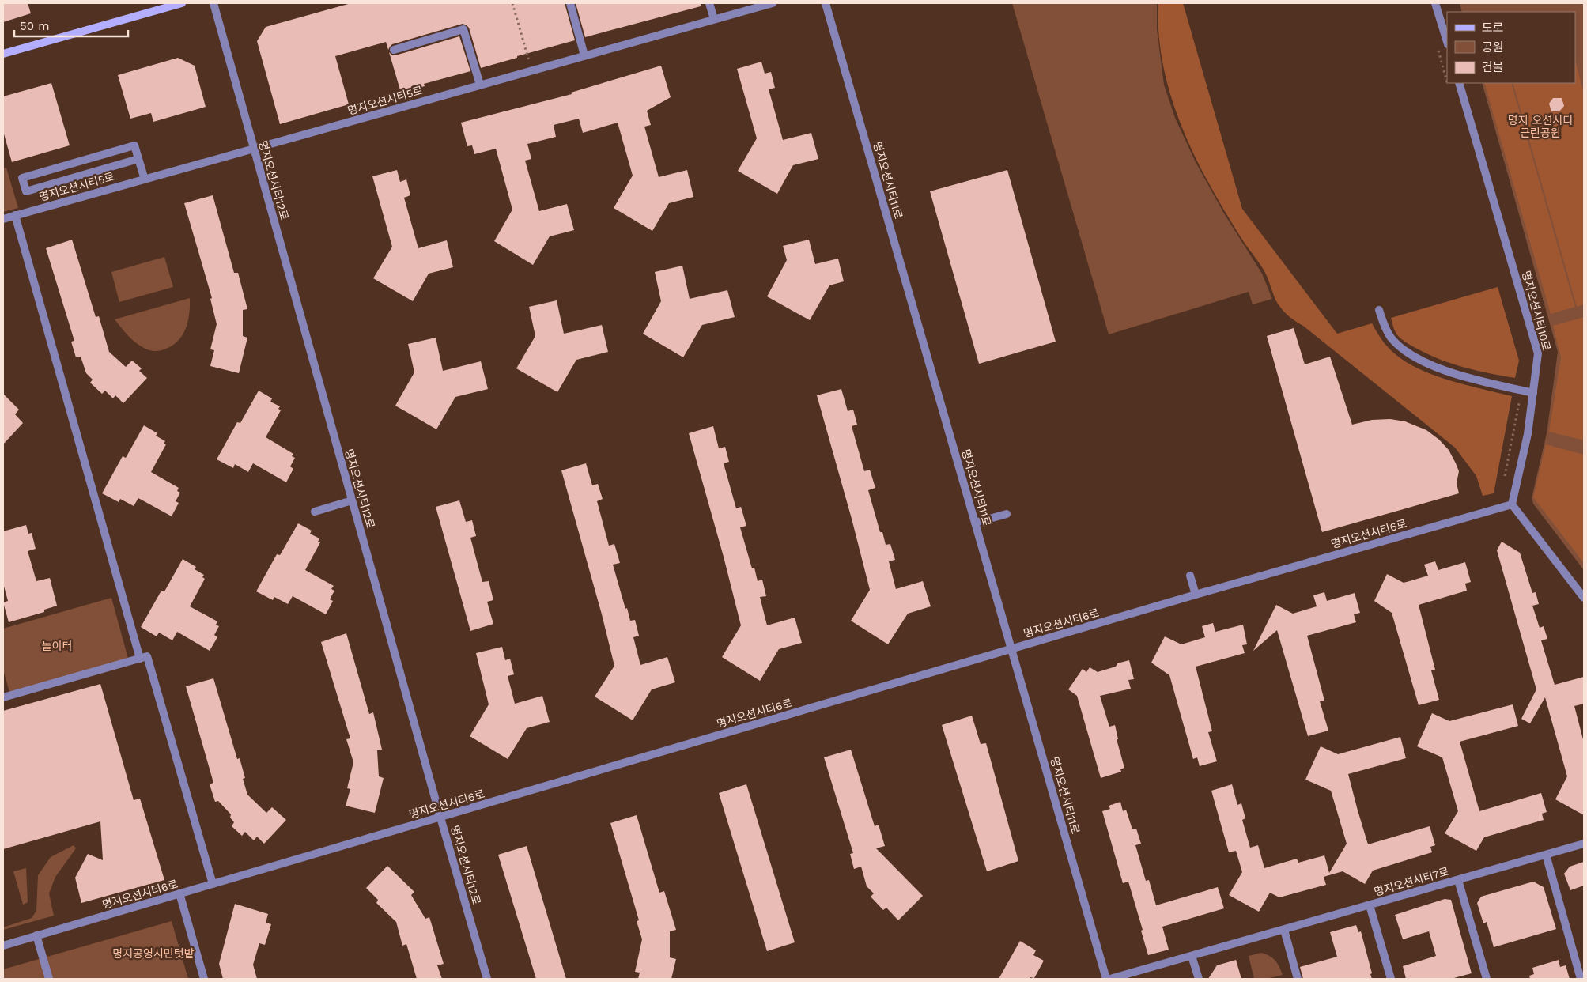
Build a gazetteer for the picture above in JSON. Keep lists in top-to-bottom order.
{
  "streets": {
    "street": [
      "명지오션시티5로",
      "명지오션시티12로",
      "명지오션시티11로",
      "명지오션시티10로",
      "명지오션시티6로",
      "명지오션시티7로"
    ]
  },
  "crossings": [
    ["명지오션시티5로", "명지오션시티12로"],
    ["명지오션시티12로", "명지오션시티6로"],
    ["명지오션시티11로", "명지오션시티6로"],
    ["명지오션시티10로", "명지오션시티6로"]
  ],
  "parks": ["명지 오션시티 근린공원", "놀이터", "명지공영시민텃밭"],
  "legend": ["도로", "공원", "건물"],
  "scale_bar": "50 m"
}
